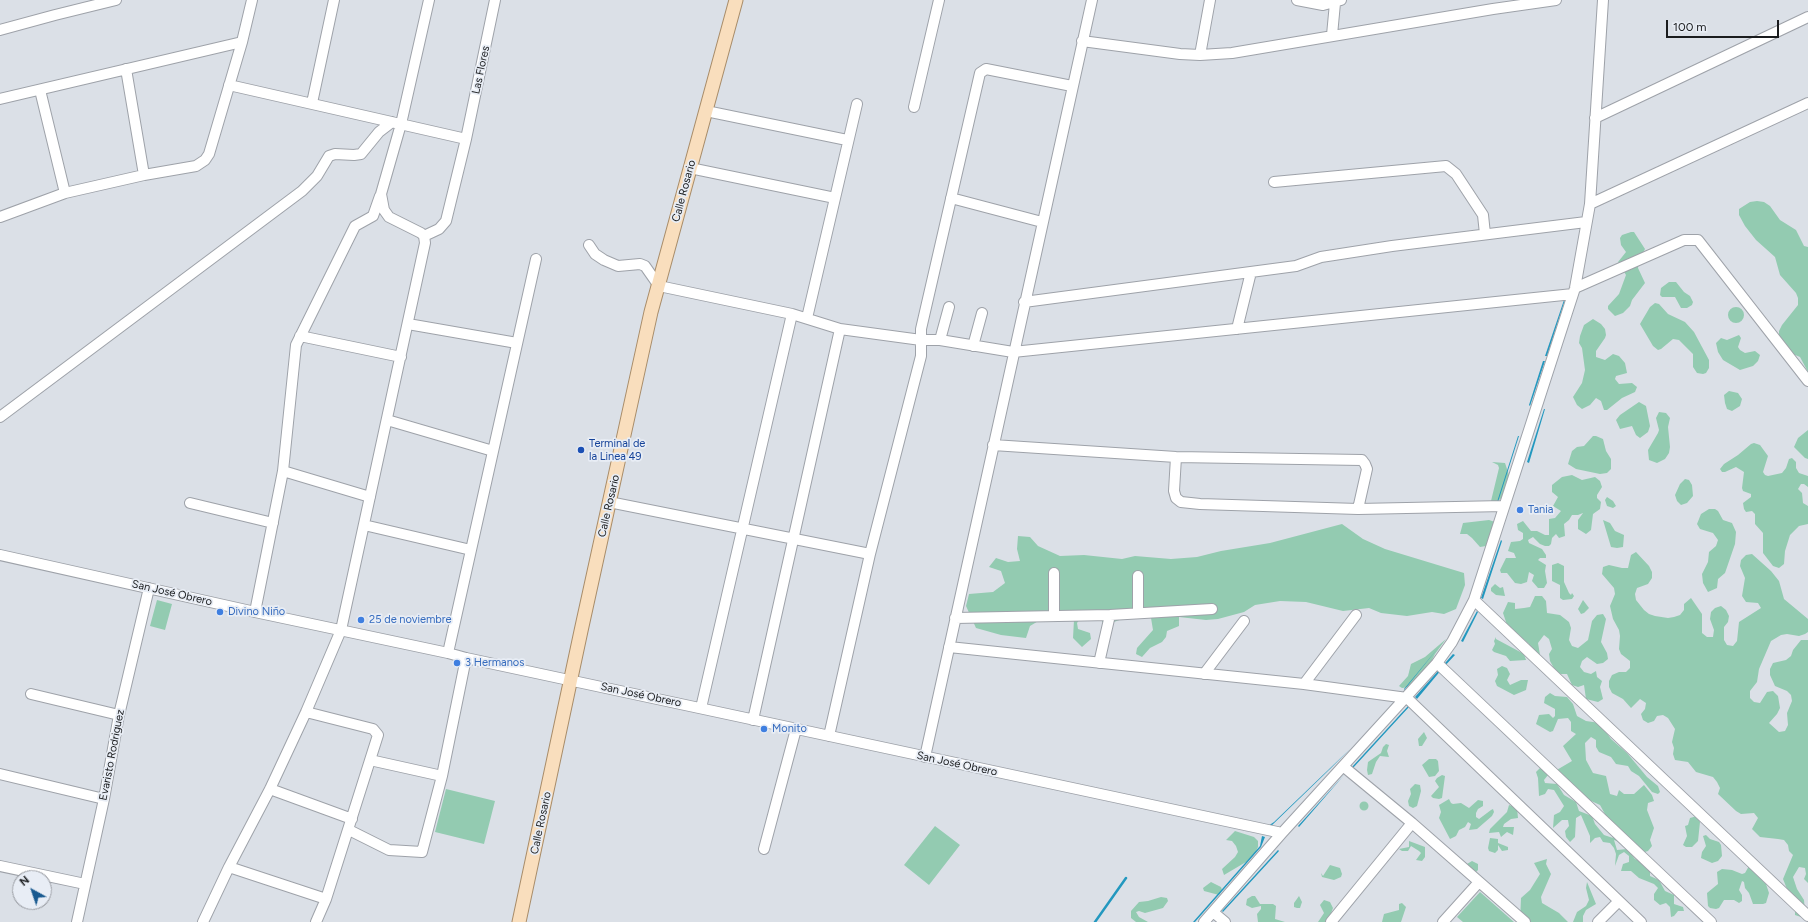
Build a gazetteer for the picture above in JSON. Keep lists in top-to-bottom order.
{
  "streets": {
    "main road": ["Calle Rosario"],
    "street": ["Las Flores", "San José Obrero", "Evaristo Rodriguez"]
  },
  "crossings": [
    ["Calle Rosario", "San José Obrero"],
    ["San José Obrero", "Evaristo Rodriguez"]
  ],
  "places": [
    "Terminal de la Linea 49",
    "Tania",
    "Divino Niño",
    "25 de noviembre",
    "3 Hermanos",
    "Monito"
  ],
  "scale_bar": "100 m",
  "north": "top left"
}
